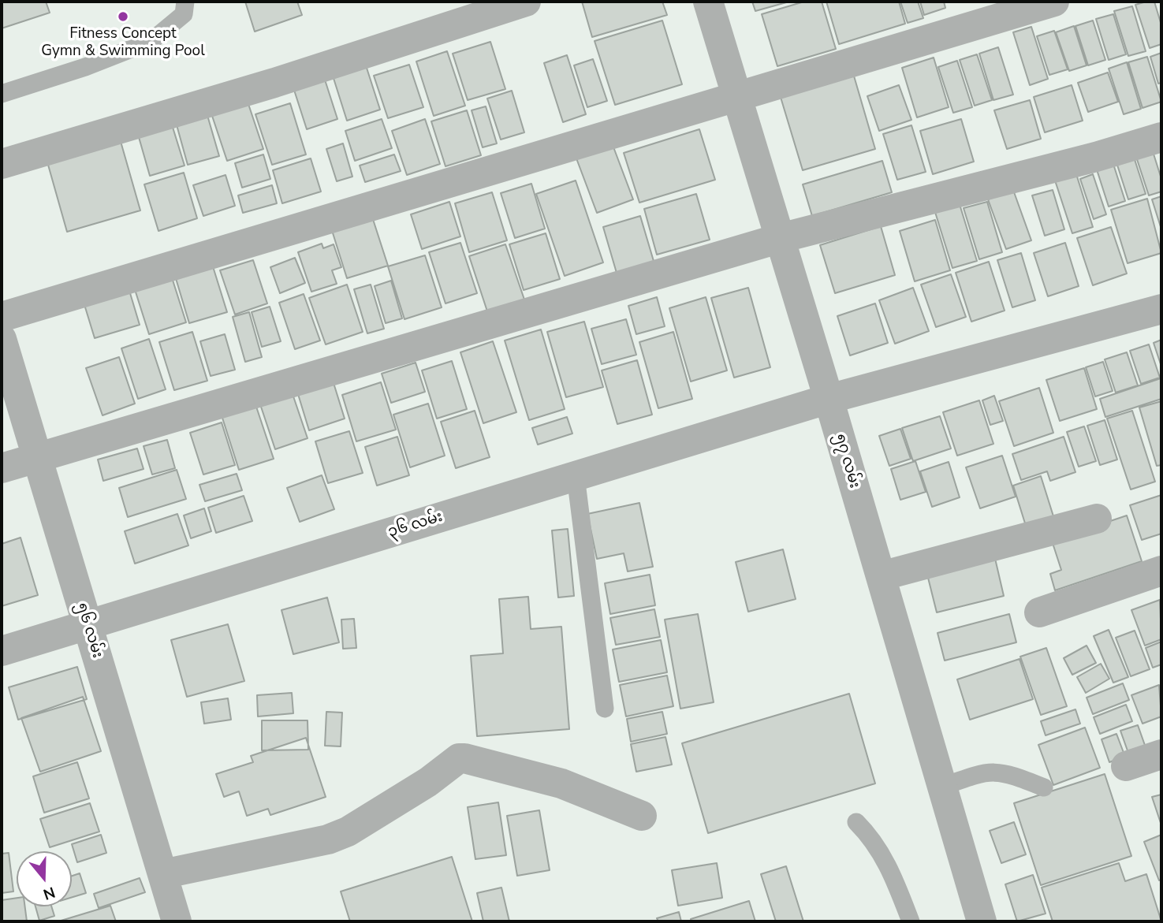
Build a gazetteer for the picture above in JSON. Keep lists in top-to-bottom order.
{
  "streets": {
    "street": ["၅၇ လမ်း", "၃၆ လမ်း", "၅၆ လမ်း"]
  },
  "crossings": [
    ["၅၇ လမ်း", "၃၆ လမ်း"],
    ["၃၆ လမ်း", "၅၆ လမ်း"]
  ],
  "places": ["Fitness Concept Gymn & Swimming Pool"],
  "north": "bottom"
}
